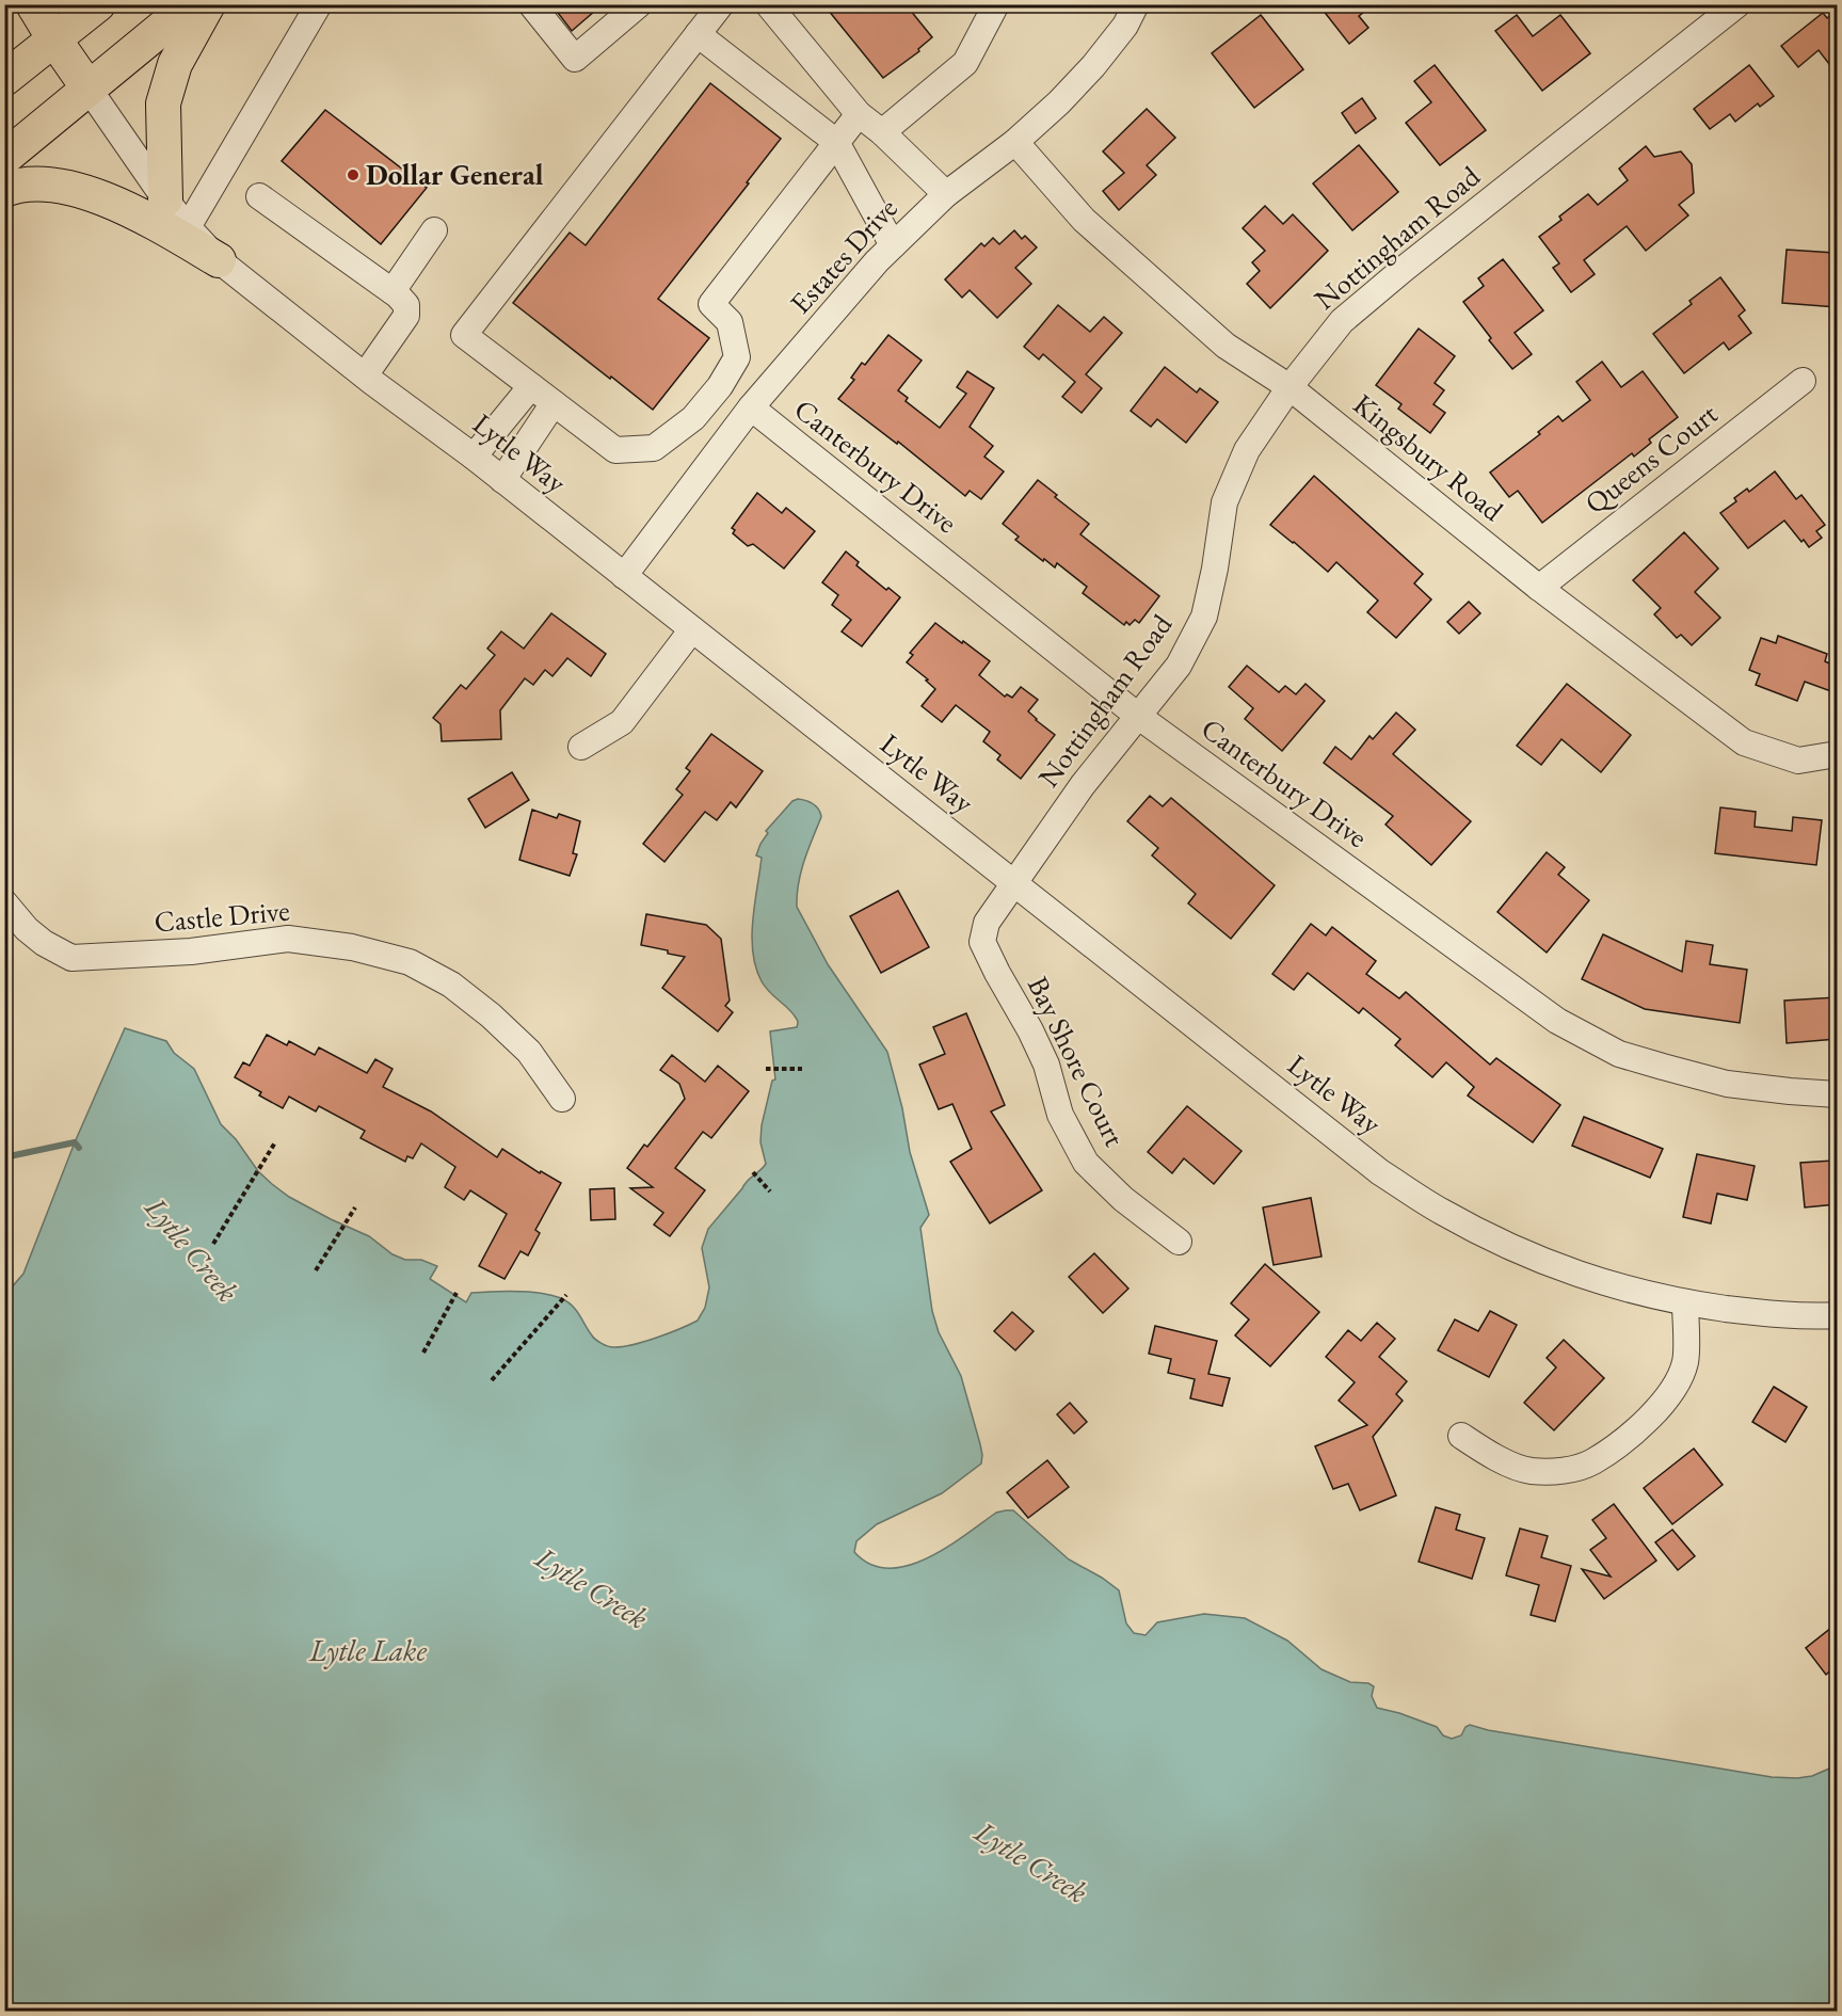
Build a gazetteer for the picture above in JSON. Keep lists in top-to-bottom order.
{
  "streets": {
    "street": [
      "Nottingham Road",
      "Estates Drive",
      "Lytle Way",
      "Kingsbury Road",
      "Queens Court",
      "Canterbury Drive",
      "Castle Drive",
      "Bay Shore Court"
    ]
  },
  "crossings": [
    ["Nottingham Road", "Lytle Way"],
    ["Nottingham Road", "Kingsbury Road"],
    ["Nottingham Road", "Canterbury Drive"],
    ["Nottingham Road", "Bay Shore Court"],
    ["Estates Drive", "Lytle Way"],
    ["Estates Drive", "Kingsbury Road"],
    ["Estates Drive", "Canterbury Drive"],
    ["Lytle Way", "Bay Shore Court"],
    ["Kingsbury Road", "Queens Court"]
  ],
  "water": ["Lytle Creek", "Lytle Lake"],
  "places": ["Dollar General"]
}
